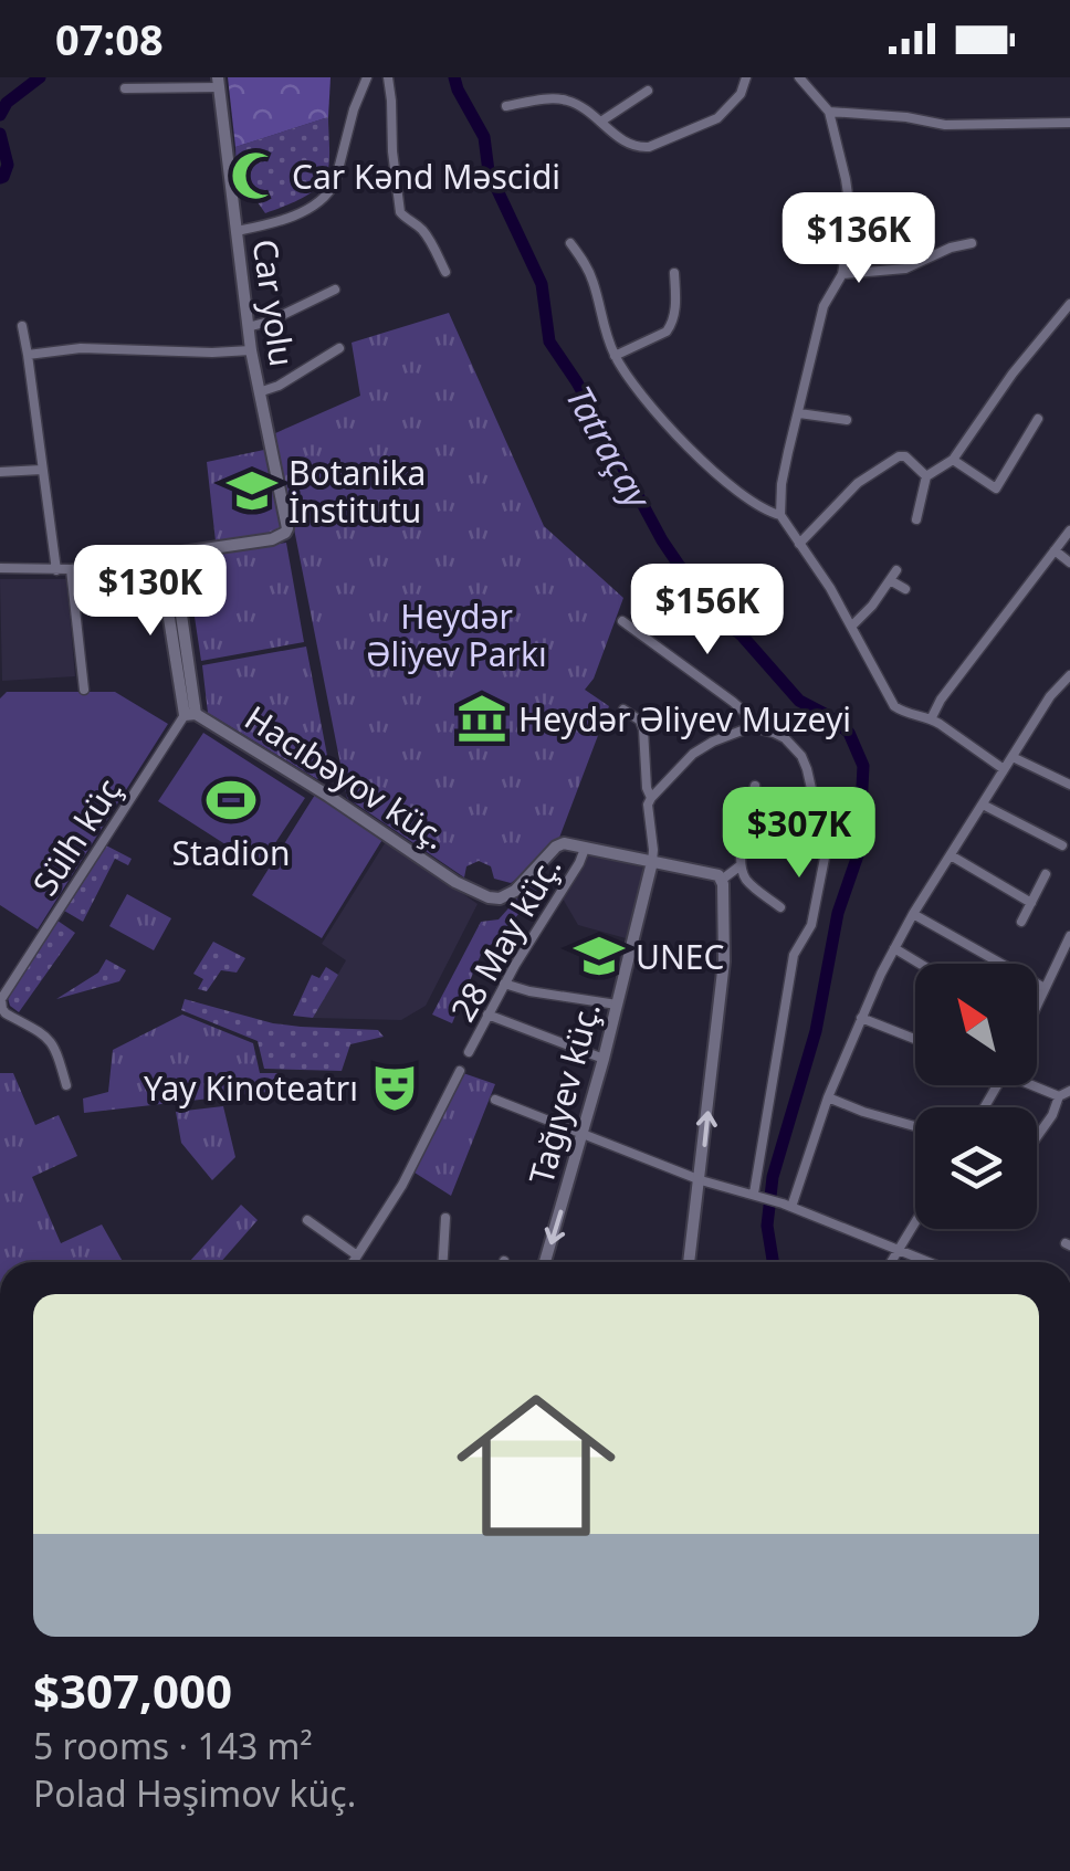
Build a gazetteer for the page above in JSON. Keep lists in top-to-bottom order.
{
  "streets": {
    "street": [
      "Car yolu",
      "Hacıbəyov küç.",
      "Sülh küç",
      "28 May küç.",
      "Tağıyev küç."
    ]
  },
  "crossings": [
    ["Hacıbəyov küç.", "Sülh küç"],
    ["Hacıbəyov küç.", "28 May küç."]
  ],
  "water": ["Tatraçay"],
  "parks": ["Heydər Əliyev Parkı"],
  "places": {
    "mosque": ["Car Kənd Məscidi"],
    "school or university": ["Botanika İnstitutu", "UNEC"],
    "museum": ["Heydər Əliyev Muzeyi"],
    "sports": ["Stadion"],
    "theatre": ["Yay Kinoteatrı"]
  },
  "north": "top left",
  "page": {
    "status": "07:08",
    "price": [
      "$136K",
      "$130K",
      "$156K",
      "$307K"
    ],
    "list": [
      {
        "name": "$307,000",
        "note": "5 rooms · 143 m² · Polad Həşimov küç."
      }
    ]
  }
}
